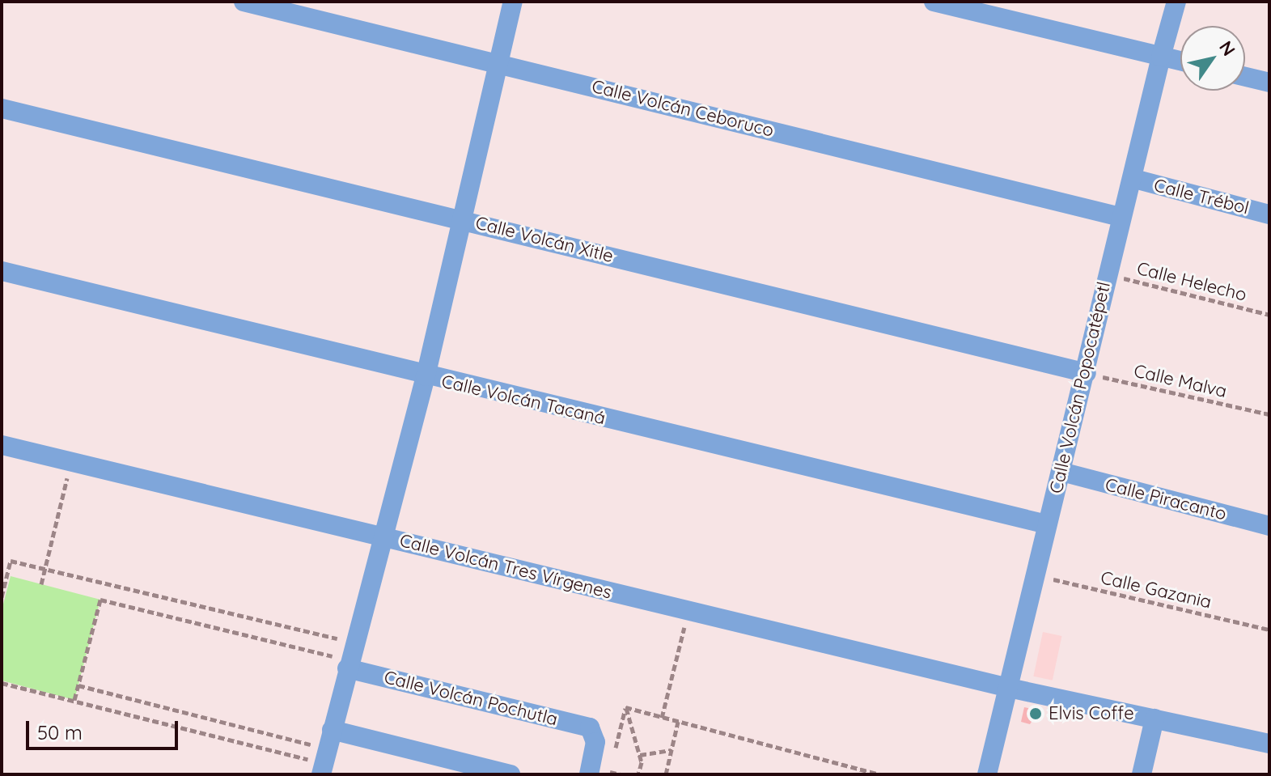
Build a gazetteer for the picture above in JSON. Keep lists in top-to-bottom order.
{
  "streets": {
    "street": [
      "Calle Volcán Ceboruco",
      "Calle Trébol",
      "Calle Volcán Xitle",
      "Calle Volcán Popocatépetl",
      "Calle Volcán Tacaná",
      "Calle Piracanto",
      "Calle Volcán Tres Vírgenes",
      "Calle Volcán Pochutla"
    ],
    "path": ["Calle Helecho", "Calle Malva", "Calle Gazania"]
  },
  "crossings": [
    ["Calle Volcán Ceboruco", "Calle Volcán Popocatépetl"],
    ["Calle Trébol", "Calle Volcán Popocatépetl"],
    ["Calle Volcán Xitle", "Calle Malva"],
    ["Calle Volcán Xitle", "Calle Volcán Popocatépetl"],
    ["Calle Helecho", "Calle Volcán Popocatépetl"],
    ["Calle Malva", "Calle Volcán Popocatépetl"],
    ["Calle Volcán Popocatépetl", "Calle Volcán Tacaná"],
    ["Calle Volcán Popocatépetl", "Calle Piracanto"],
    ["Calle Volcán Popocatépetl", "Calle Volcán Tres Vírgenes"],
    ["Calle Volcán Popocatépetl", "Calle Gazania"]
  ],
  "places": ["Elvis Coffe"],
  "scale_bar": "50 m",
  "north": "top right"
}
